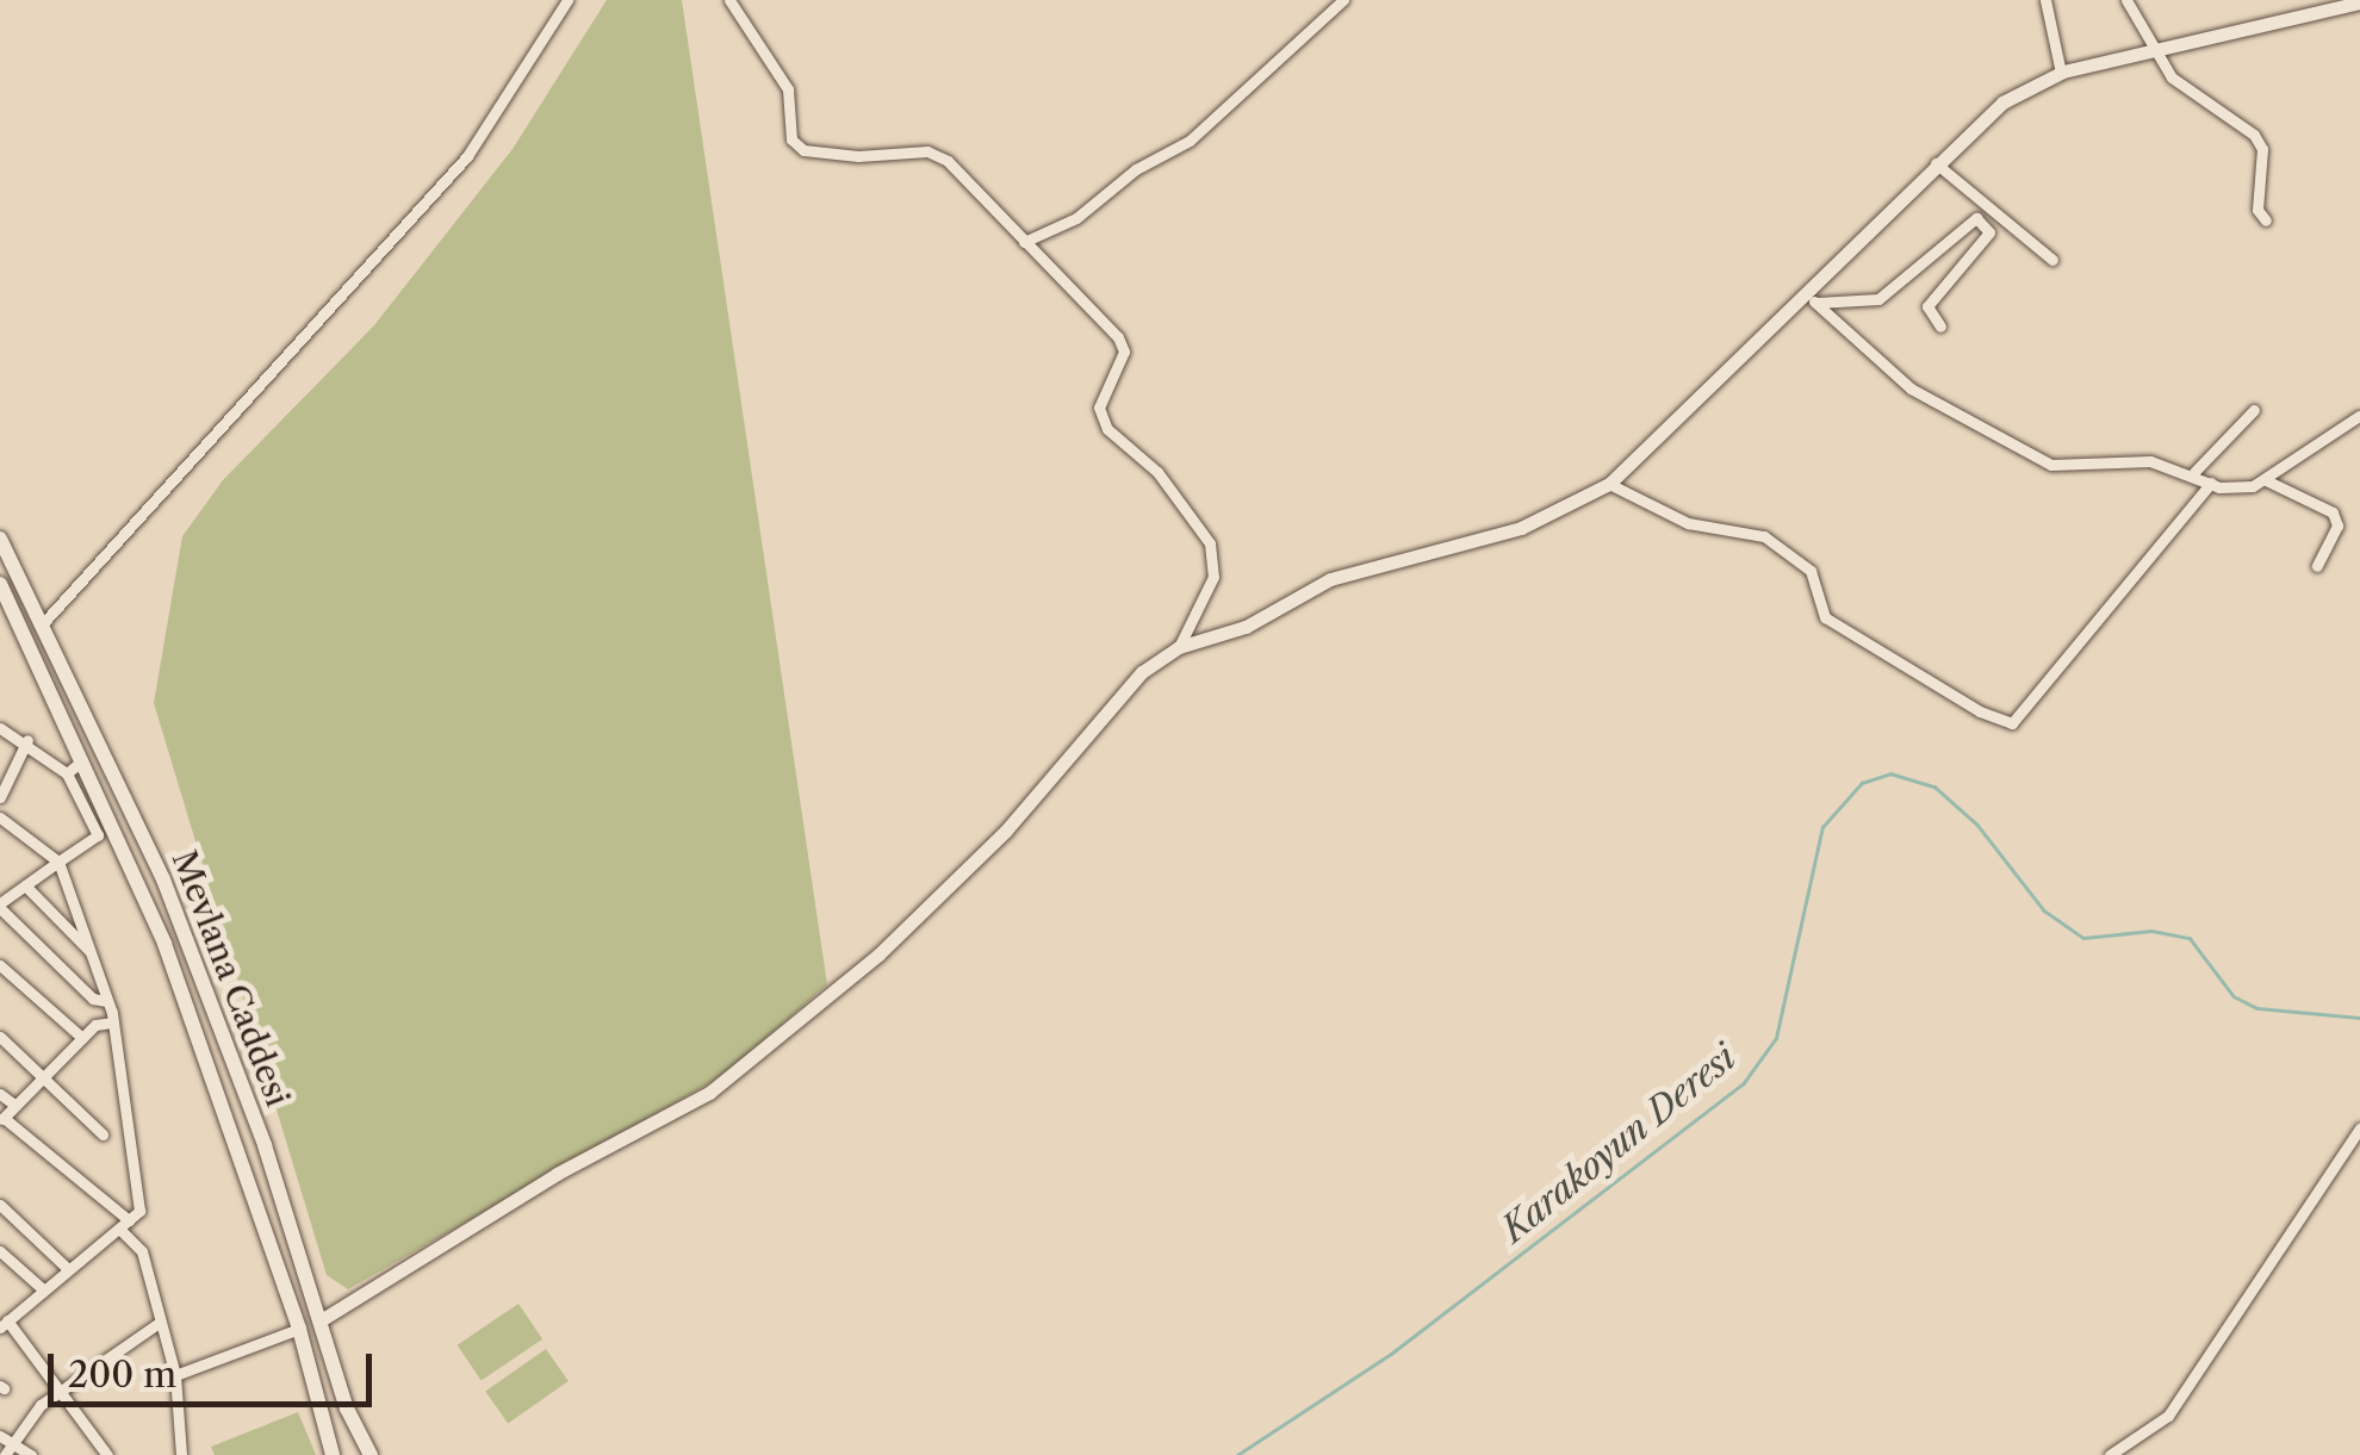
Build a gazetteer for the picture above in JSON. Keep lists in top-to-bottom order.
{
  "streets": {
    "main road": ["Mevlana Caddesi"]
  },
  "water": ["Karakoyun Deresi"],
  "scale_bar": "200 m"
}
